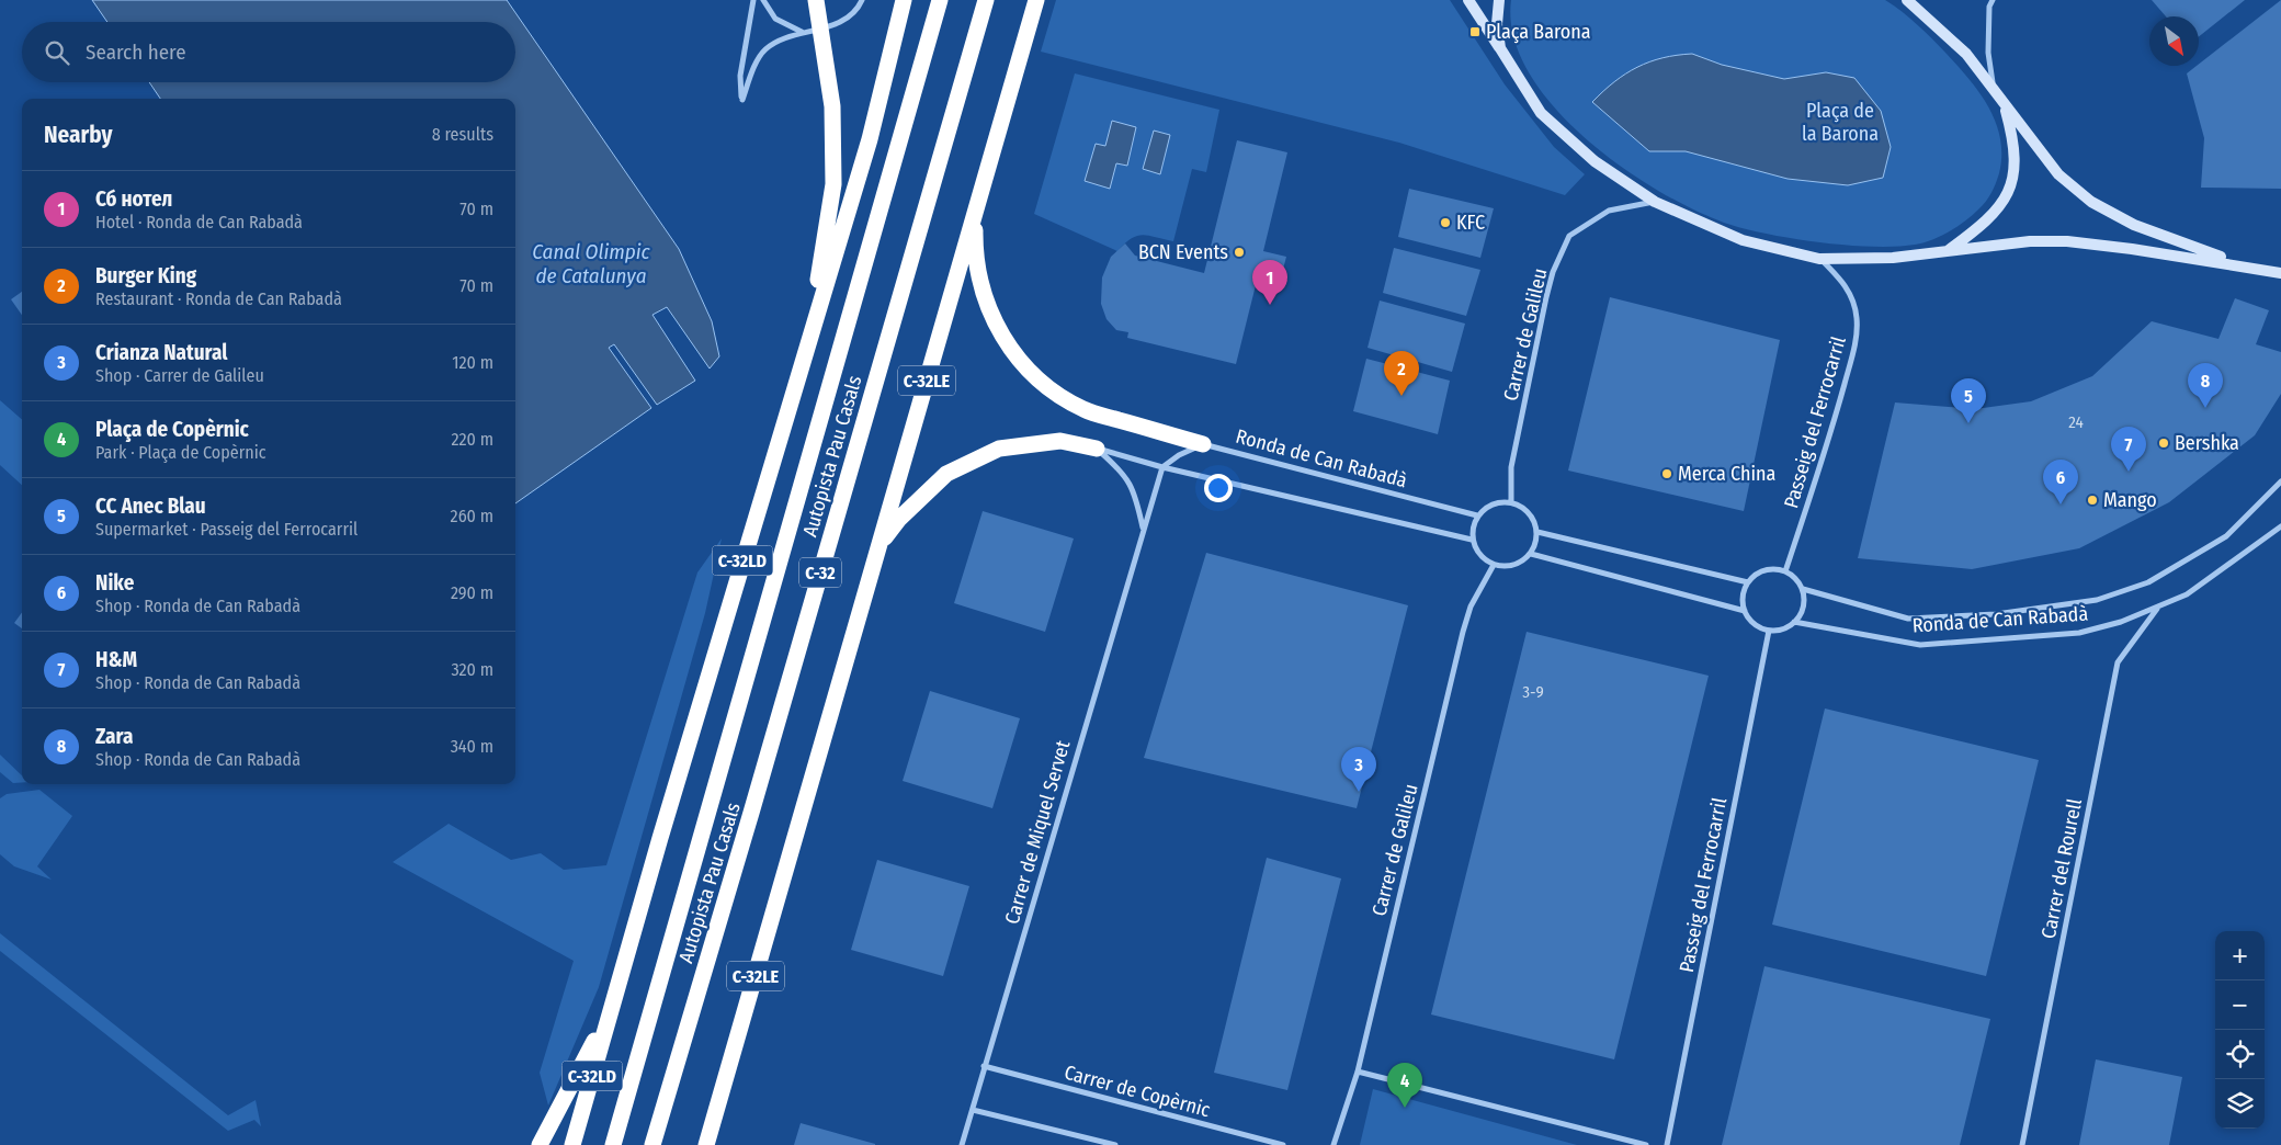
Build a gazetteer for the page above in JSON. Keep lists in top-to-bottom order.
{
  "streets": {
    "highway": [
      "C-32LE",
      "Autopista Pau Casals",
      "C-32LD",
      "C-32"
    ],
    "street": [
      "Carrer de Galileu",
      "Passeig del Ferrocarril",
      "Ronda de Can Rabadà",
      "Carrer de Miquel Servet",
      "Carrer del Rourell",
      "Carrer de Copèrnic"
    ]
  },
  "crossings": [
    ["Carrer de Galileu", "Ronda de Can Rabadà"],
    ["Passeig del Ferrocarril", "Ronda de Can Rabadà"],
    ["Ronda de Can Rabadà", "Carrer del Rourell"],
    ["Carrer de Miquel Servet", "Carrer de Copèrnic"]
  ],
  "water": ["Canal Olimpic de Catalunya"],
  "parks": ["Plaça de la Barona"],
  "places": {
    "transit": ["Plaça Barona"],
    "other": [
      "KFC",
      "BCN Events",
      "Bershka",
      "Merca China",
      "Mango"
    ]
  },
  "house_numbers": ["24", "3-9"],
  "north": "bottom right",
  "page": {
    "search": "Search here",
    "heading": ["Nearby", "8 results"],
    "list": [
      {
        "mark": "1",
        "name": "Сб нотел",
        "note": "Hotel · Ronda de Can Rabadà",
        "value": "70 m"
      },
      {
        "mark": "2",
        "name": "Burger King",
        "note": "Restaurant · Ronda de Can Rabadà",
        "value": "70 m"
      },
      {
        "mark": "3",
        "name": "Crianza Natural",
        "note": "Shop · Carrer de Galileu",
        "value": "120 m"
      },
      {
        "mark": "4",
        "name": "Plaça de Copèrnic",
        "note": "Park · Plaça de Copèrnic",
        "value": "220 m"
      },
      {
        "mark": "5",
        "name": "CC Anec Blau",
        "note": "Supermarket · Passeig del Ferrocarril",
        "value": "260 m"
      },
      {
        "mark": "6",
        "name": "Nike",
        "note": "Shop · Ronda de Can Rabadà",
        "value": "290 m"
      },
      {
        "mark": "7",
        "name": "H&M",
        "note": "Shop · Ronda de Can Rabadà",
        "value": "320 m"
      },
      {
        "mark": "8",
        "name": "Zara",
        "note": "Shop · Ronda de Can Rabadà",
        "value": "340 m"
      }
    ],
    "pins": [
      "1",
      "2",
      "8",
      "5",
      "7",
      "6",
      "3",
      "4"
    ],
    "map_buttons": ["+", "−"]
  }
}
